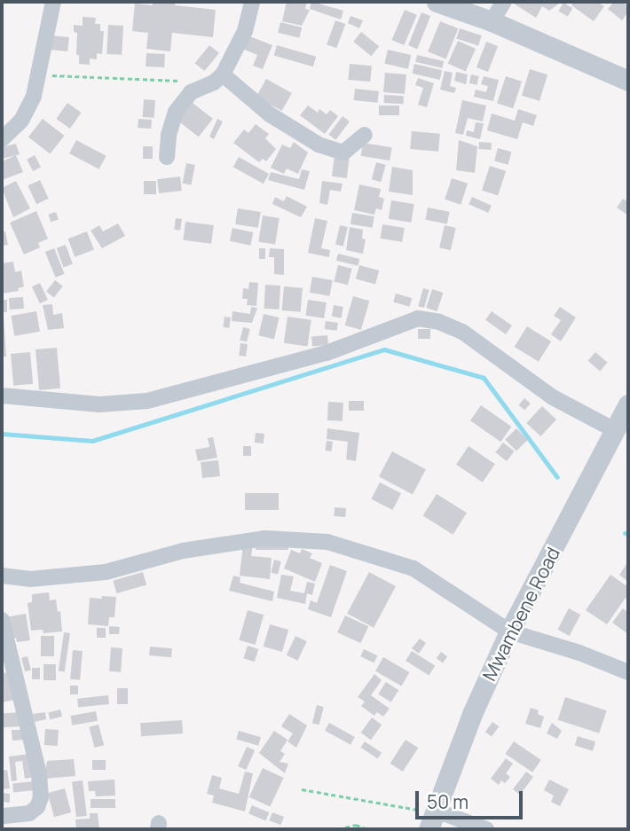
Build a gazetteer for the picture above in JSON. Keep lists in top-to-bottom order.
{
  "streets": {
    "street": ["Mwambene Road"]
  },
  "scale_bar": "50 m"
}
